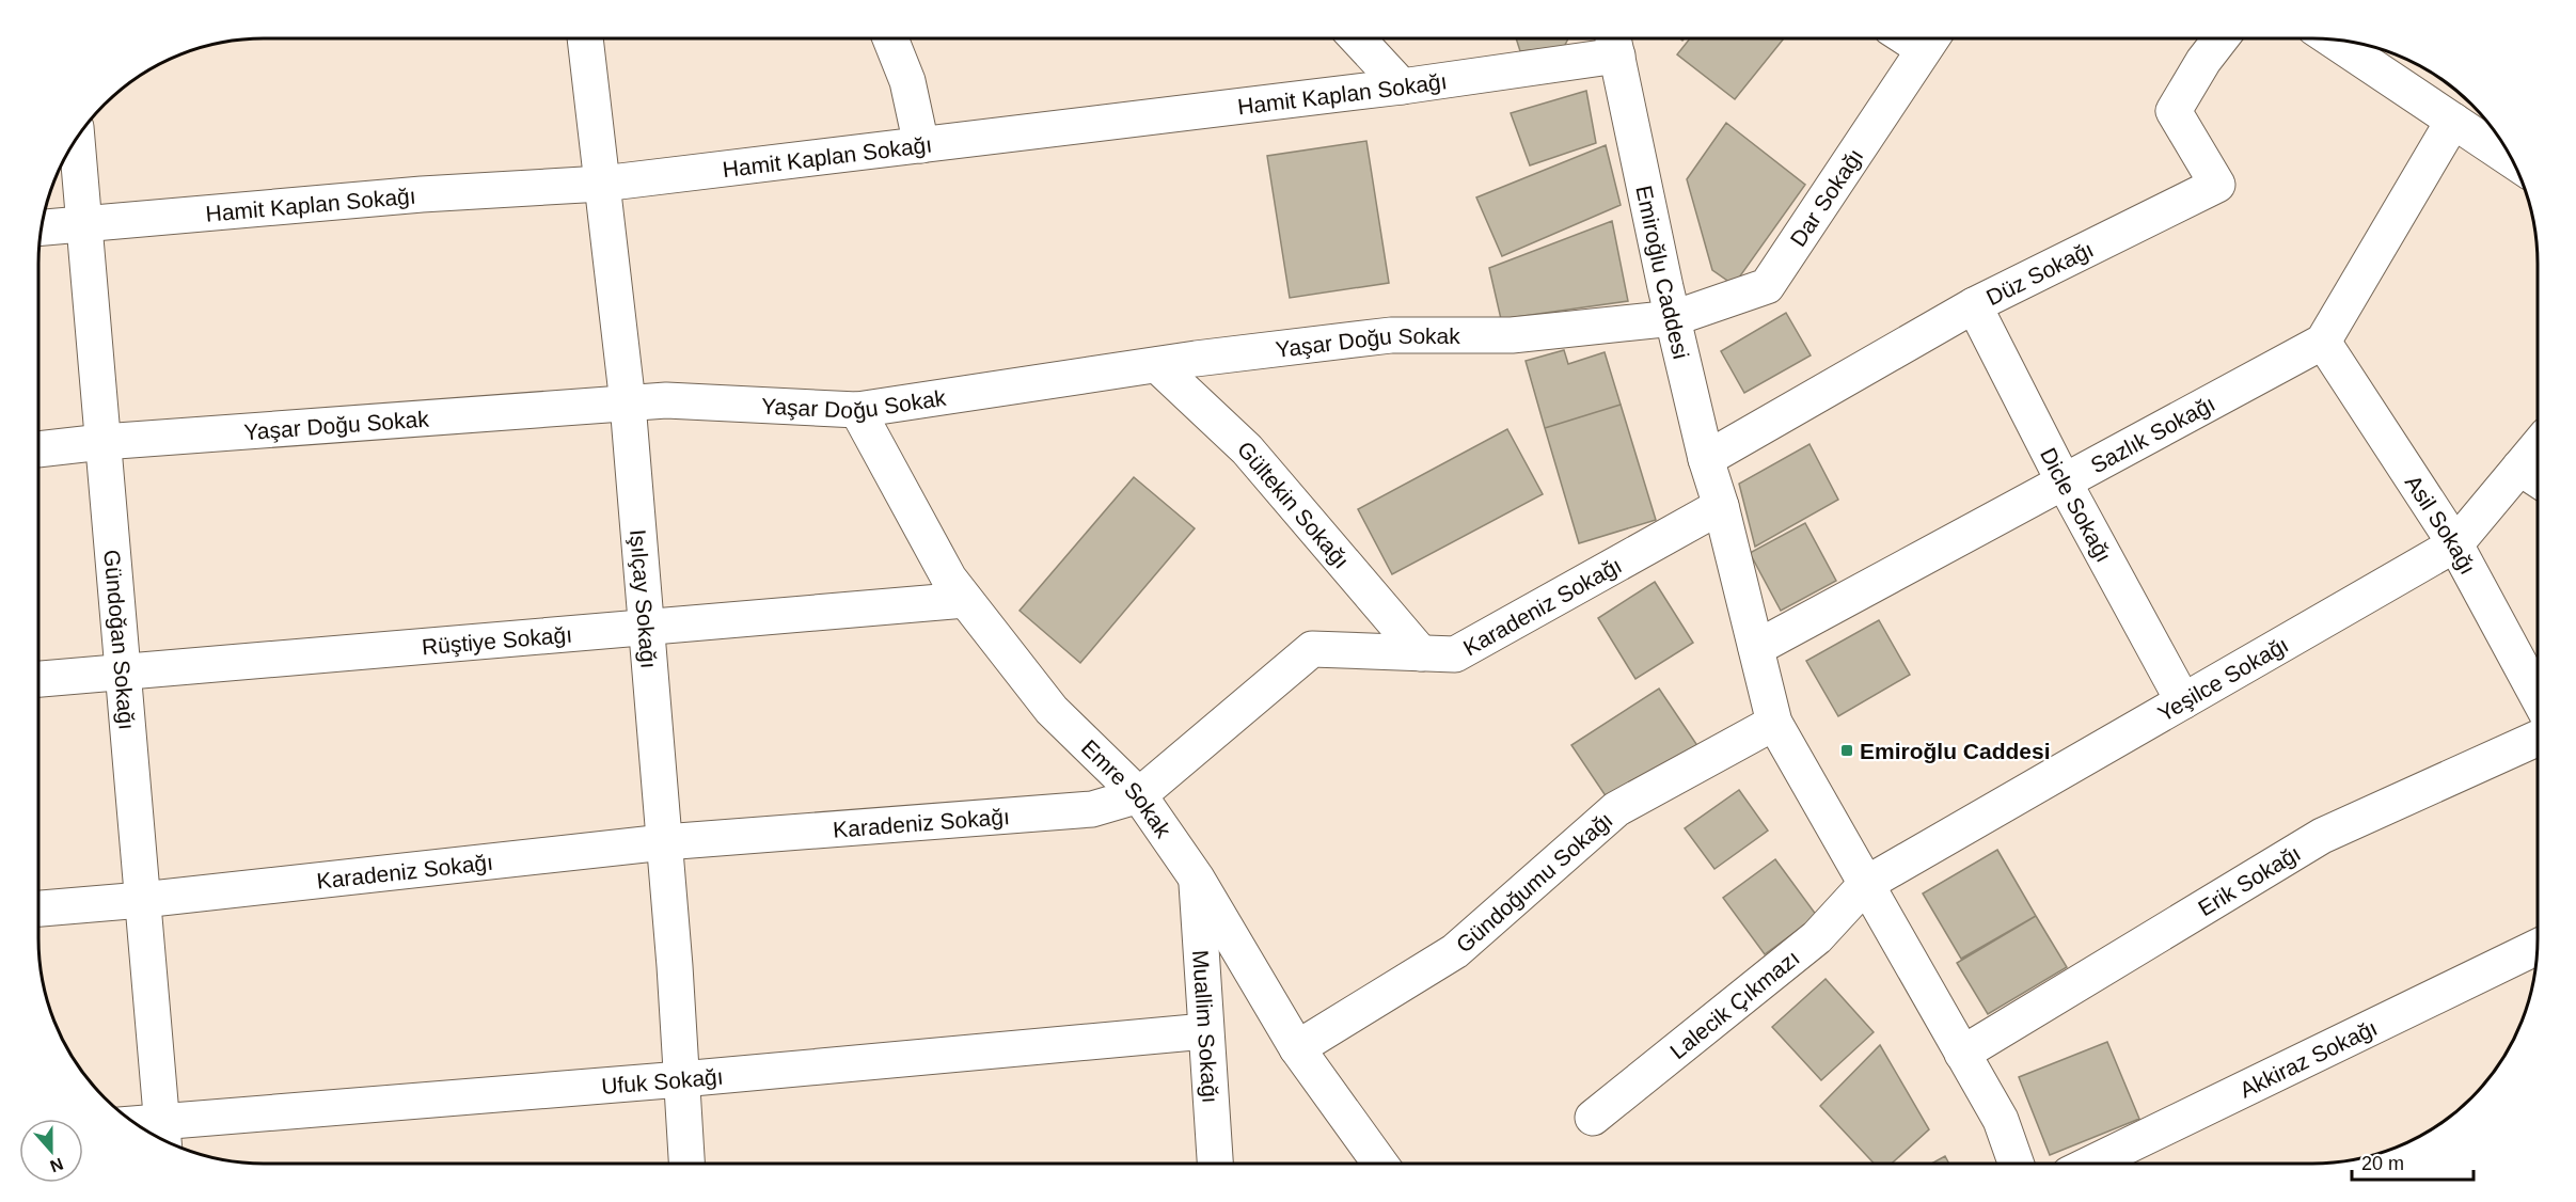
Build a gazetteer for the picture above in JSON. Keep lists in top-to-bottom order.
{
  "streets": {
    "street": [
      "Hamit Kaplan Sokağı",
      "Dar Sokağı",
      "Emiroğlu Caddesi",
      "Düz Sokağı",
      "Yaşar Doğu Sokak",
      "Sazlık Sokağı",
      "Dicle Sokağı",
      "Gültekin Sokağı",
      "Asil Sokağı",
      "Işılçay Sokağı",
      "Karadeniz Sokağı",
      "Gündoğan Sokağı",
      "Rüştiye Sokağı",
      "Yeşilce Sokağı",
      "Emre Sokak",
      "Erik Sokağı",
      "Gündoğumu Sokağı",
      "Lalecik Çıkmazı",
      "Muallim Sokağı",
      "Akkiraz Sokağı",
      "Ufuk Sokağı"
    ]
  },
  "crossings": [
    ["Hamit Kaplan Sokağı", "Emiroğlu Caddesi"],
    ["Hamit Kaplan Sokağı", "Işılçay Sokağı"],
    ["Hamit Kaplan Sokağı", "Gündoğan Sokağı"],
    ["Dar Sokağı", "Emiroğlu Caddesi"],
    ["Dar Sokağı", "Yaşar Doğu Sokak"],
    ["Emiroğlu Caddesi", "Düz Sokağı"],
    ["Emiroğlu Caddesi", "Yaşar Doğu Sokak"],
    ["Emiroğlu Caddesi", "Sazlık Sokağı"],
    ["Emiroğlu Caddesi", "Karadeniz Sokağı"],
    ["Emiroğlu Caddesi", "Yeşilce Sokağı"],
    ["Emiroğlu Caddesi", "Erik Sokağı"],
    ["Emiroğlu Caddesi", "Gündoğumu Sokağı"],
    ["Emiroğlu Caddesi", "Lalecik Çıkmazı"],
    ["Düz Sokağı", "Dicle Sokağı"],
    ["Yaşar Doğu Sokak", "Gültekin Sokağı"],
    ["Yaşar Doğu Sokak", "Işılçay Sokağı"],
    ["Yaşar Doğu Sokak", "Gündoğan Sokağı"],
    ["Yaşar Doğu Sokak", "Emre Sokak"],
    ["Sazlık Sokağı", "Dicle Sokağı"],
    ["Sazlık Sokağı", "Asil Sokağı"],
    ["Dicle Sokağı", "Yeşilce Sokağı"],
    ["Gültekin Sokağı", "Karadeniz Sokağı"],
    ["Asil Sokağı", "Yeşilce Sokağı"],
    ["Işılçay Sokağı", "Karadeniz Sokağı"],
    ["Işılçay Sokağı", "Rüştiye Sokağı"],
    ["Işılçay Sokağı", "Ufuk Sokağı"],
    ["Karadeniz Sokağı", "Gündoğan Sokağı"],
    ["Karadeniz Sokağı", "Emre Sokak"],
    ["Gündoğan Sokağı", "Rüştiye Sokağı"],
    ["Gündoğan Sokağı", "Ufuk Sokağı"],
    ["Rüştiye Sokağı", "Emre Sokak"],
    ["Yeşilce Sokağı", "Lalecik Çıkmazı"],
    ["Emre Sokak", "Gündoğumu Sokağı"],
    ["Emre Sokak", "Muallim Sokağı"],
    ["Muallim Sokağı", "Ufuk Sokağı"]
  ],
  "places": {
    "transit": ["Emiroğlu Caddesi"]
  },
  "scale_bar": "20 m",
  "north": "bottom"
}
